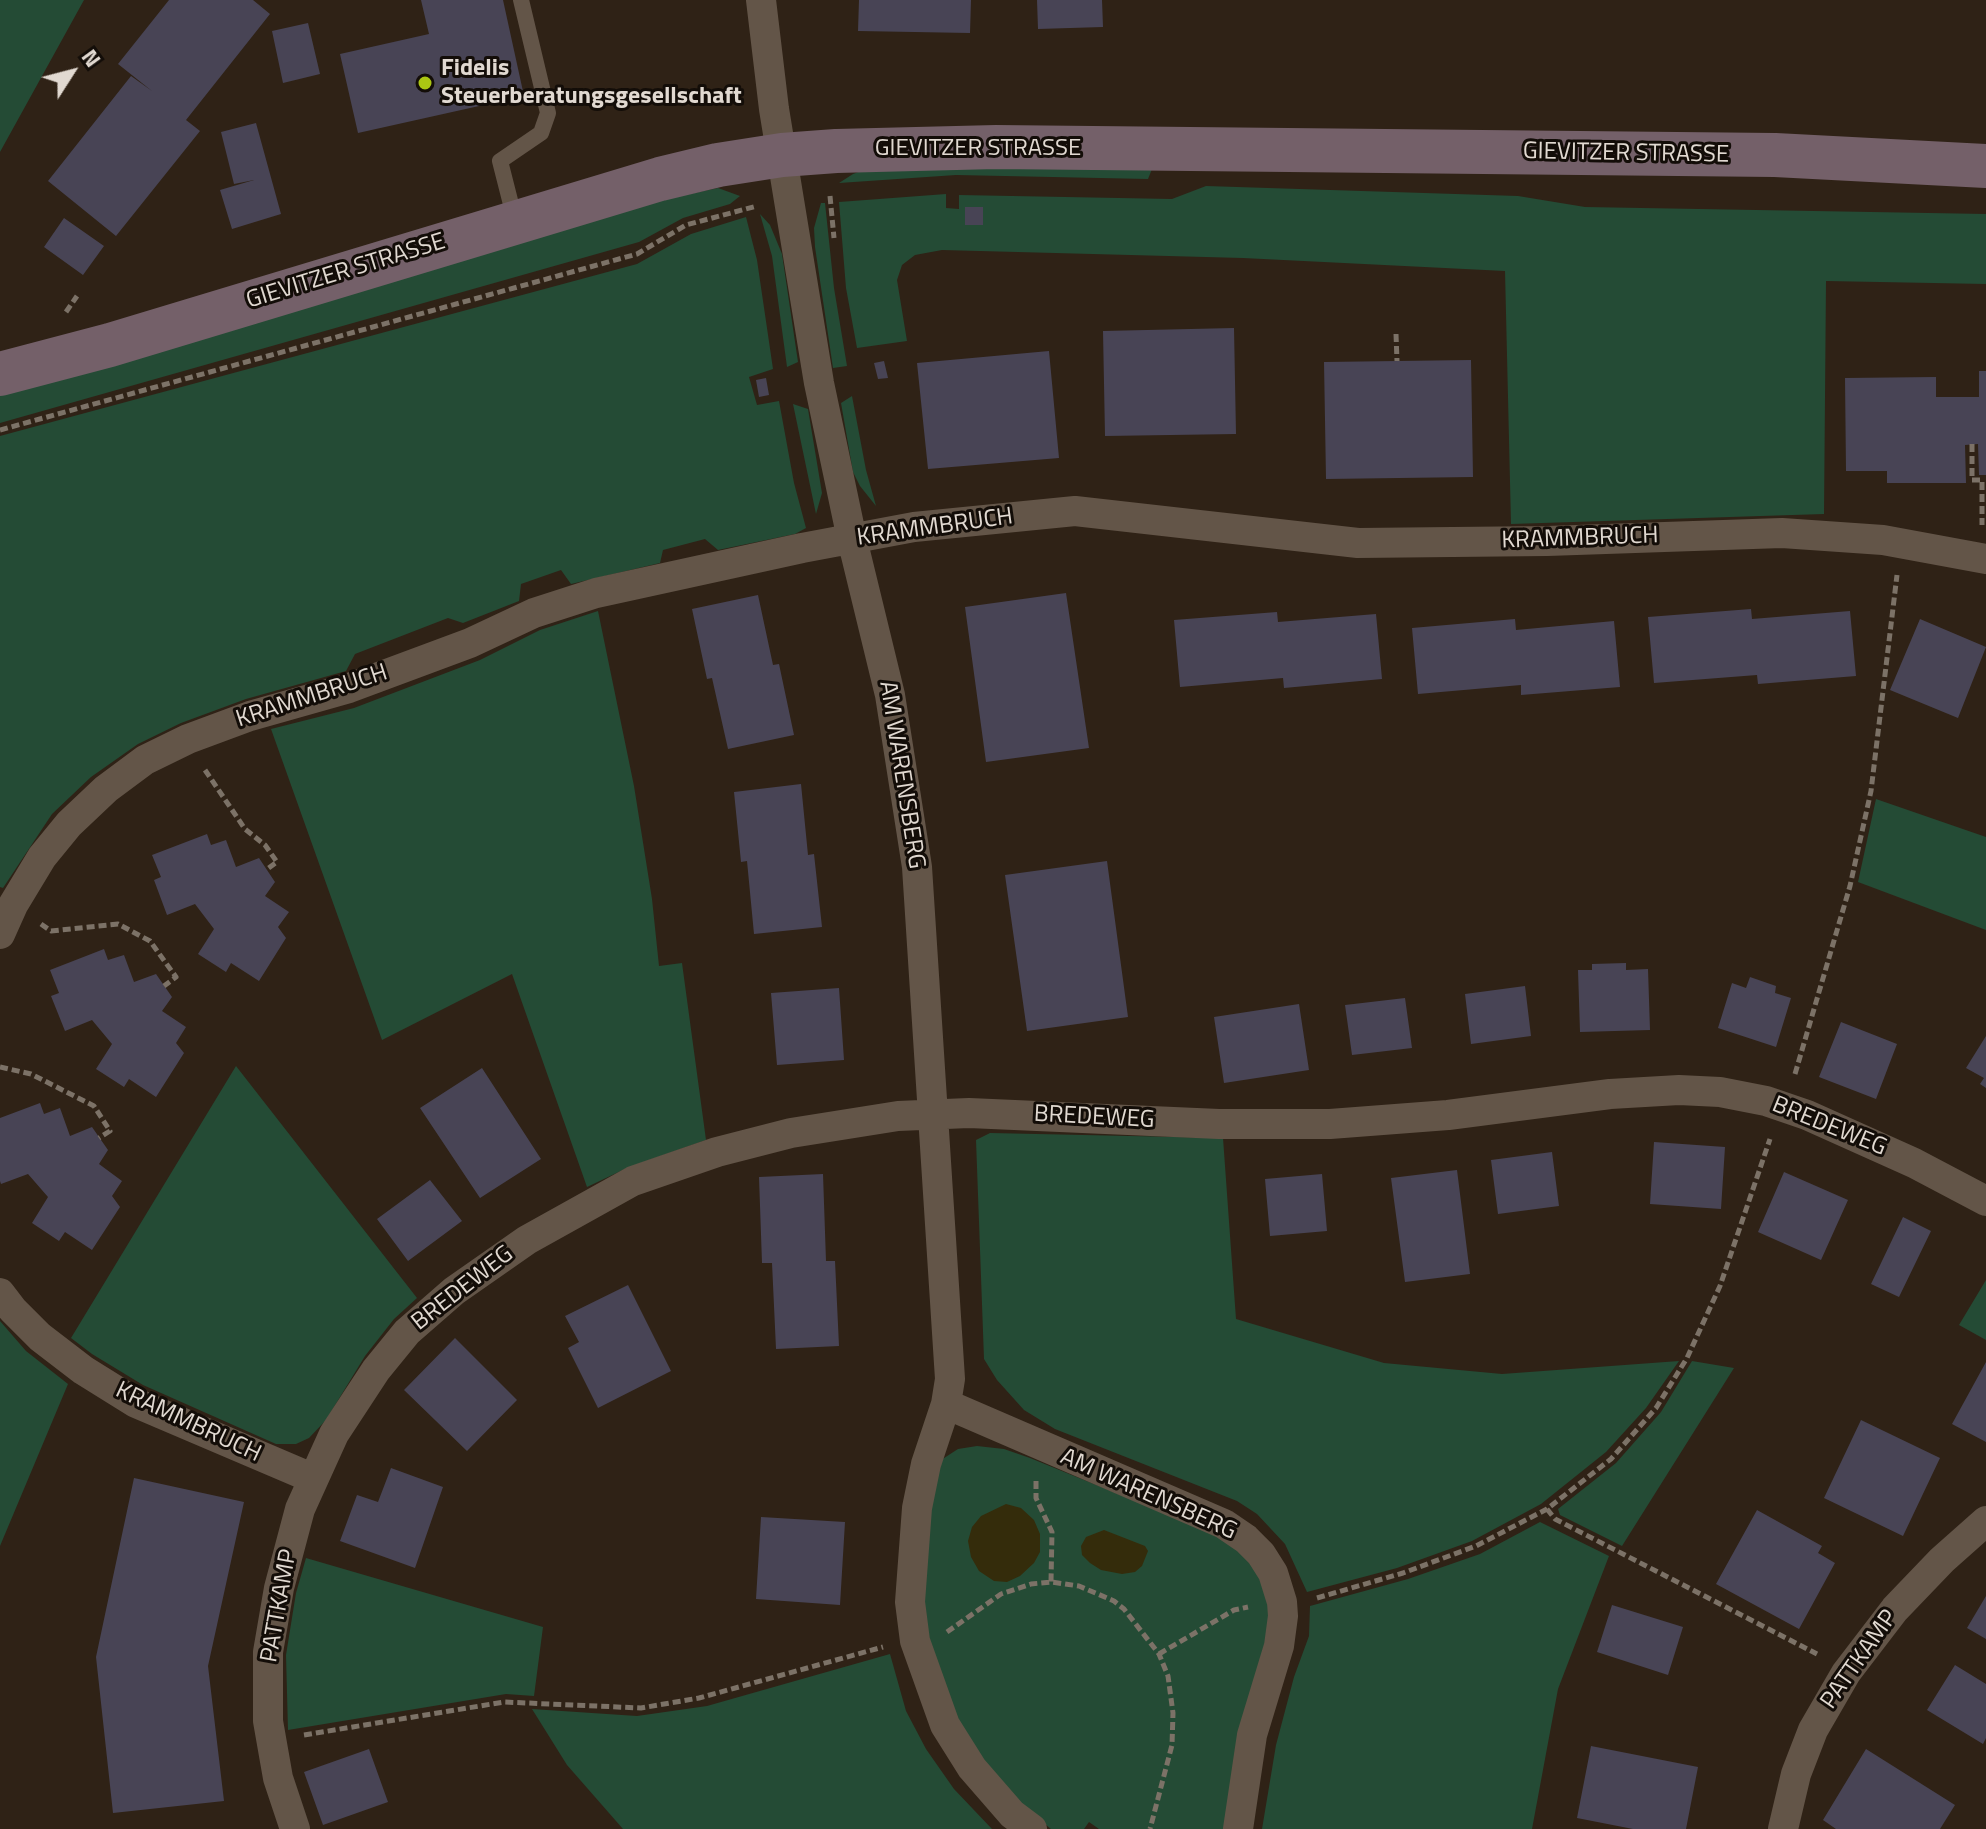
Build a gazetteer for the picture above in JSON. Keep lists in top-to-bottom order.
{
  "streets": {
    "main road": ["GIEVITZER STRASSE"],
    "street": [
      "KRAMMBRUCH",
      "AM WARENSBERG",
      "BREDEWEG",
      "PATTKAMP"
    ]
  },
  "crossings": [
    ["GIEVITZER STRASSE", "AM WARENSBERG"],
    ["KRAMMBRUCH", "AM WARENSBERG"],
    ["KRAMMBRUCH", "BREDEWEG"],
    ["KRAMMBRUCH", "PATTKAMP"],
    ["AM WARENSBERG", "BREDEWEG"],
    ["BREDEWEG", "PATTKAMP"]
  ],
  "places": ["Fidelis Steuerberatungsgesellschaft"],
  "north": "top right"
}
